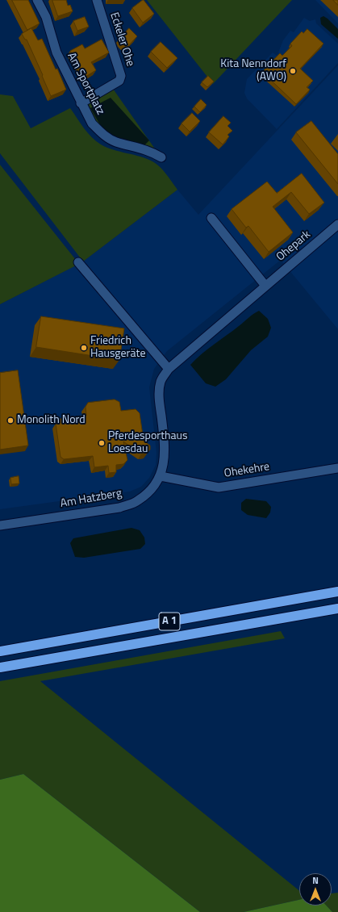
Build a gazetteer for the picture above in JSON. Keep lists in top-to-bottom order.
{
  "streets": {
    "highway": ["A 1"],
    "street": [
      "Eckeler Ohe",
      "Am Sportplatz",
      "Ohepark",
      "Ohekehre",
      "Am Hatzberg"
    ]
  },
  "crossings": [
    ["Eckeler Ohe", "Am Sportplatz"],
    ["Ohepark", "Am Hatzberg"],
    ["Ohekehre", "Am Hatzberg"]
  ],
  "places": [
    "Kita Nenndorf (AWO)",
    "Friedrich Hausgeräte",
    "Monolith Nord",
    "Pferdesporthaus Loesdau"
  ],
  "north": "top"
}
